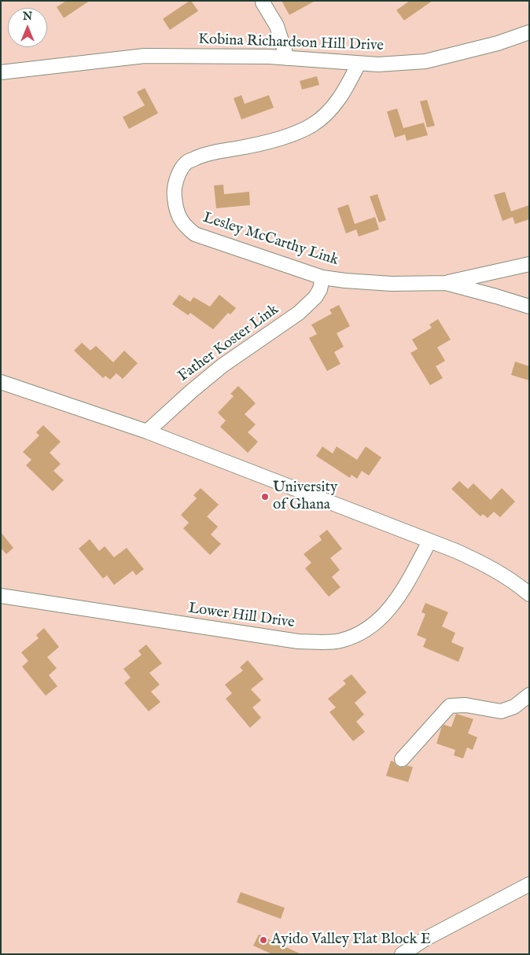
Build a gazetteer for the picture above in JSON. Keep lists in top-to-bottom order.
{
  "streets": {
    "street": [
      "Kobina Richardson Hill Drive",
      "Lesley McCarthy Link",
      "Father Koster Link",
      "Lower Hill Drive"
    ]
  },
  "crossings": [
    ["Kobina Richardson Hill Drive", "Lesley McCarthy Link"],
    ["Lesley McCarthy Link", "Father Koster Link"]
  ],
  "places": ["University of Ghana", "Ayido Valley Flat Block E"],
  "north": "top"
}
